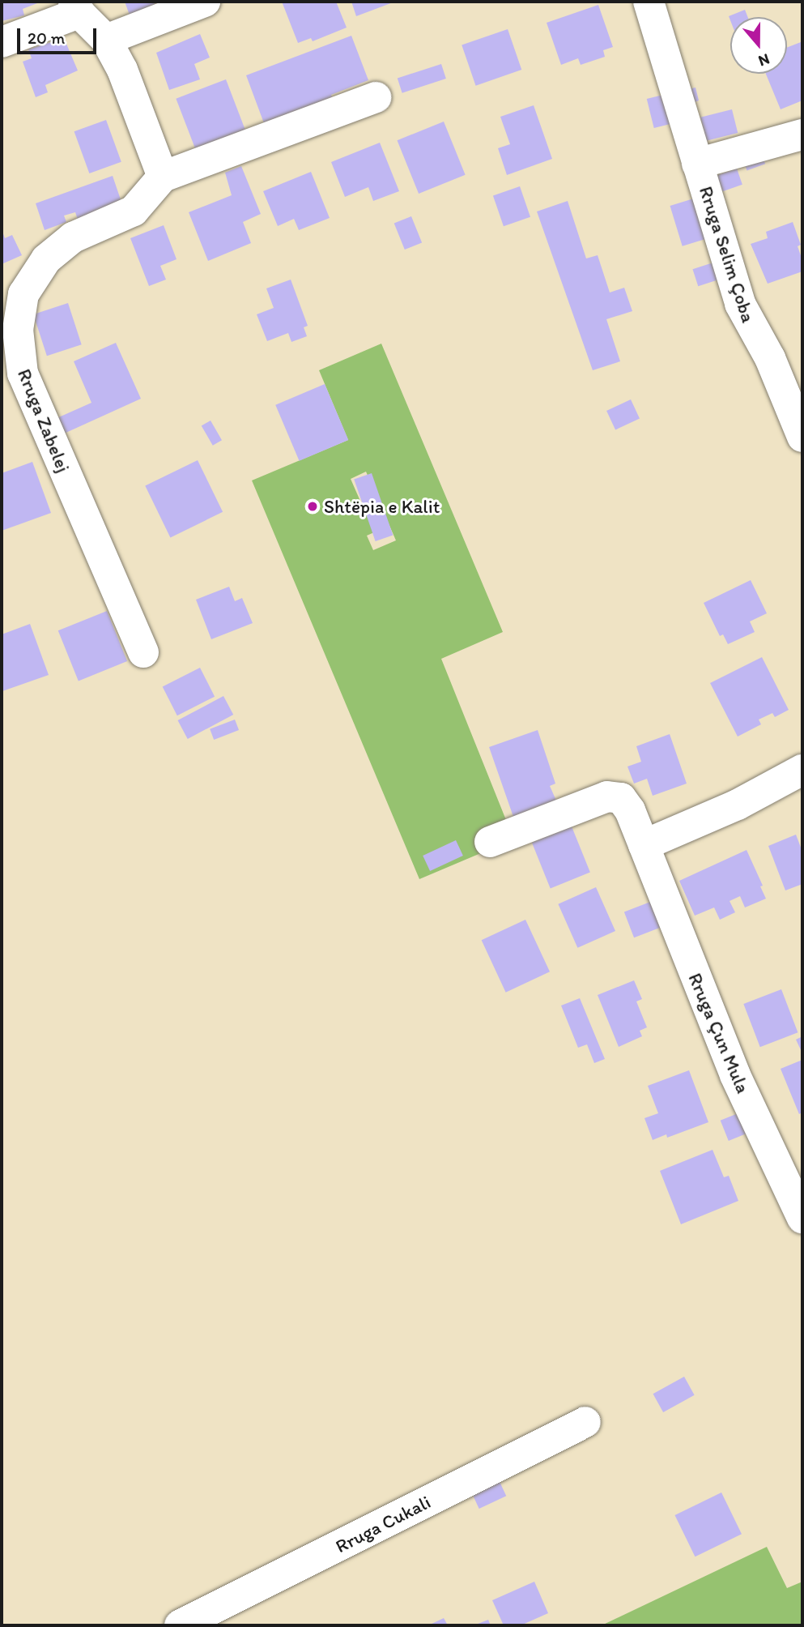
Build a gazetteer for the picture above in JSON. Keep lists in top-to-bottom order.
{
  "streets": {
    "street": [
      "Rruga Selim Çoba",
      "Rruga Zabelej",
      "Rruga Çun Mula",
      "Rruga Cukali"
    ]
  },
  "places": ["Shtëpia e Kalit"],
  "scale_bar": "20 m",
  "north": "bottom"
}
